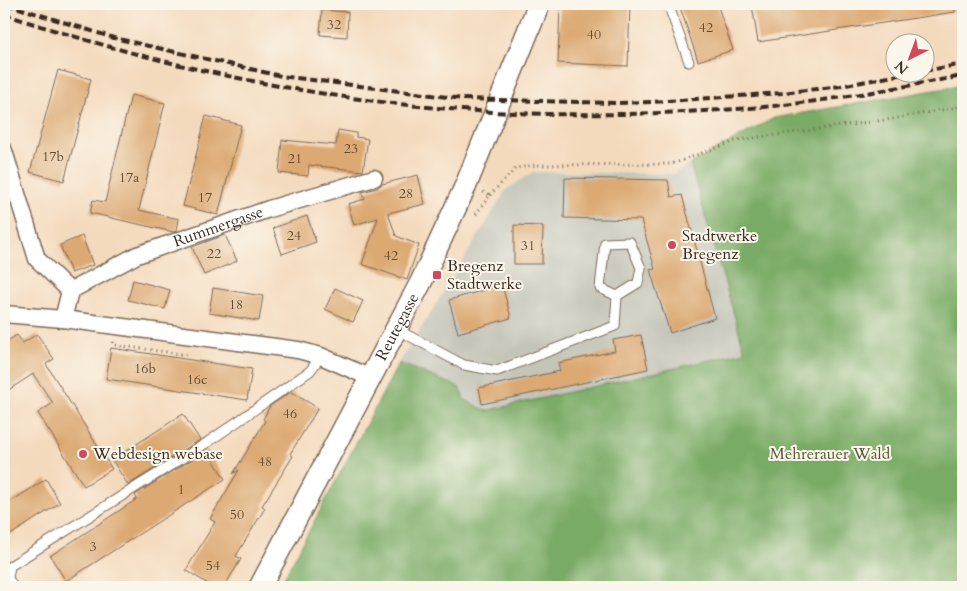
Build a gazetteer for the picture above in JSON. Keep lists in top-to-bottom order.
{
  "streets": {
    "street": ["Rummergasse", "Reutegasse"]
  },
  "parks": ["Mehrerauer Wald"],
  "places": {
    "other": ["Stadtwerke Bregenz", "Webdesign webase"],
    "transit": ["Bregenz Stadtwerke"]
  },
  "house_numbers": [
    "32",
    "42",
    "40",
    "23",
    "17b",
    "21",
    "17a",
    "28",
    "17",
    "24",
    "31",
    "22",
    "42",
    "18",
    "16b",
    "16c",
    "46",
    "48",
    "1",
    "50",
    "3",
    "54"
  ],
  "north": "bottom left"
}
